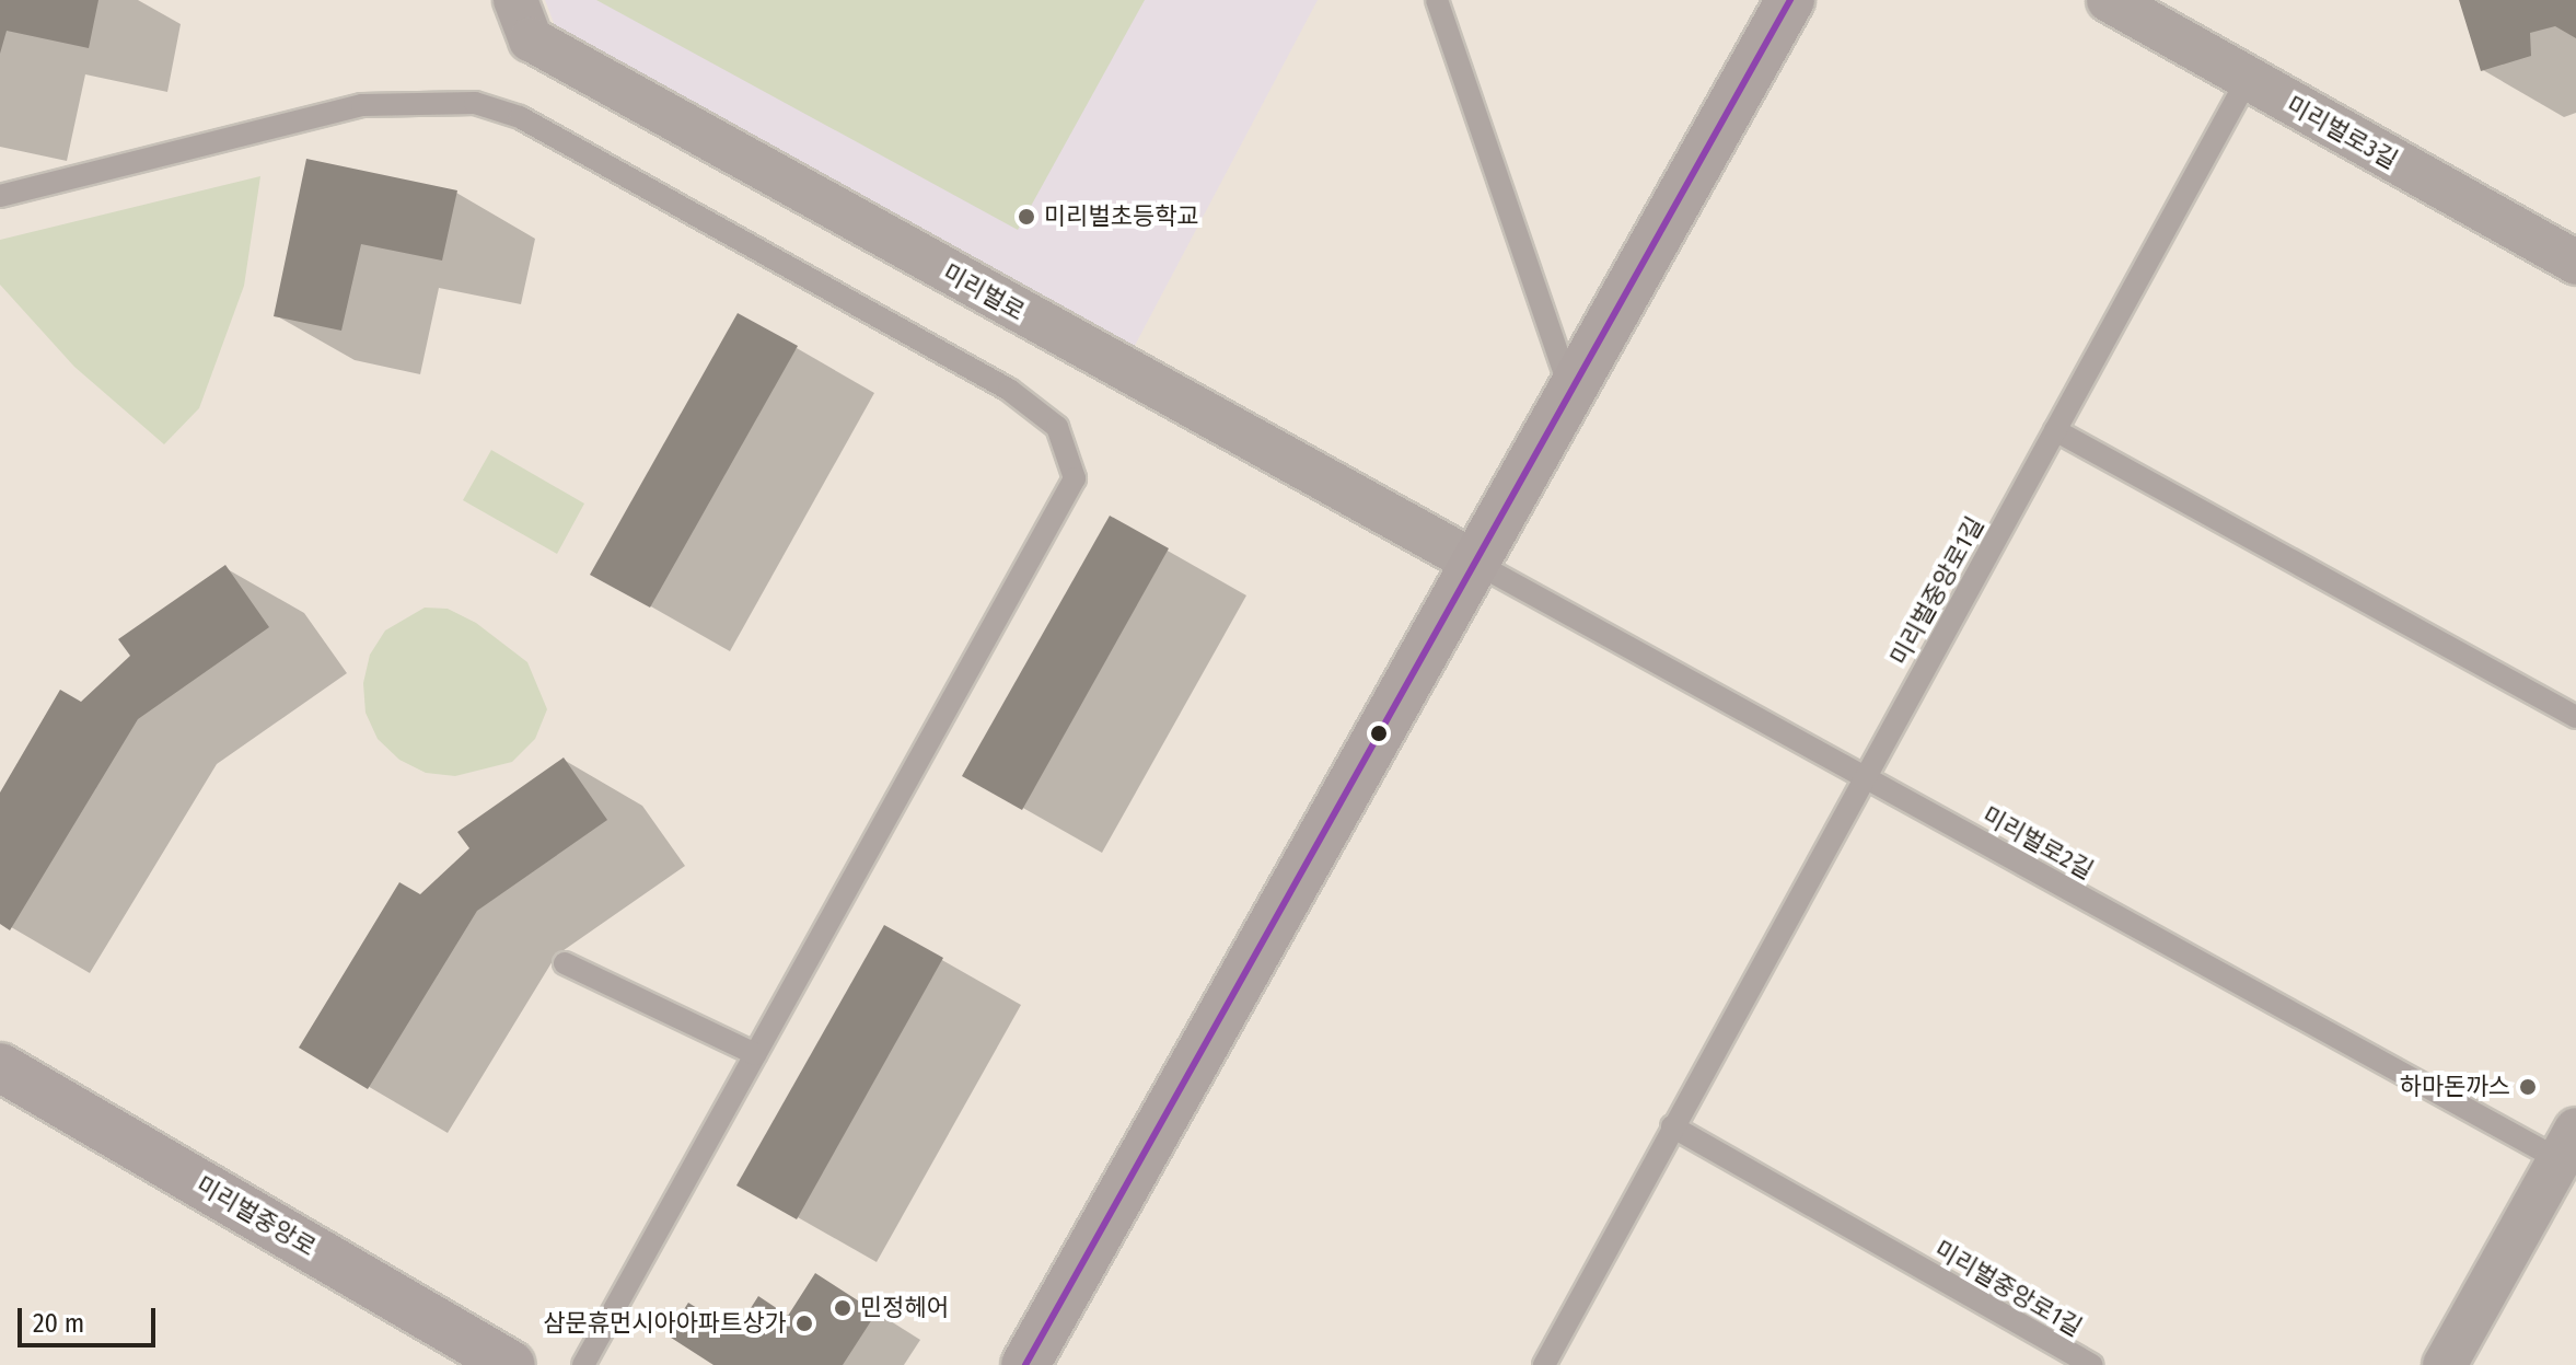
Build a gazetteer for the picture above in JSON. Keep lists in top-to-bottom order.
{
  "streets": {
    "street": ["미리벌로3길", "미리벌로", "미리벌중앙로"],
    "lane": ["미리벌중앙로1길", "미리벌로2길"]
  },
  "crossings": [
    ["미리벌로3길", "미리벌중앙로1길"],
    ["미리벌로", "미리벌로2길"],
    ["미리벌중앙로1길", "미리벌로2길"]
  ],
  "places": [
    "미리벌초등학교",
    "하마돈까스",
    "민정헤어",
    "삼문휴먼시아아파트상가"
  ],
  "scale_bar": "20 m"
}
